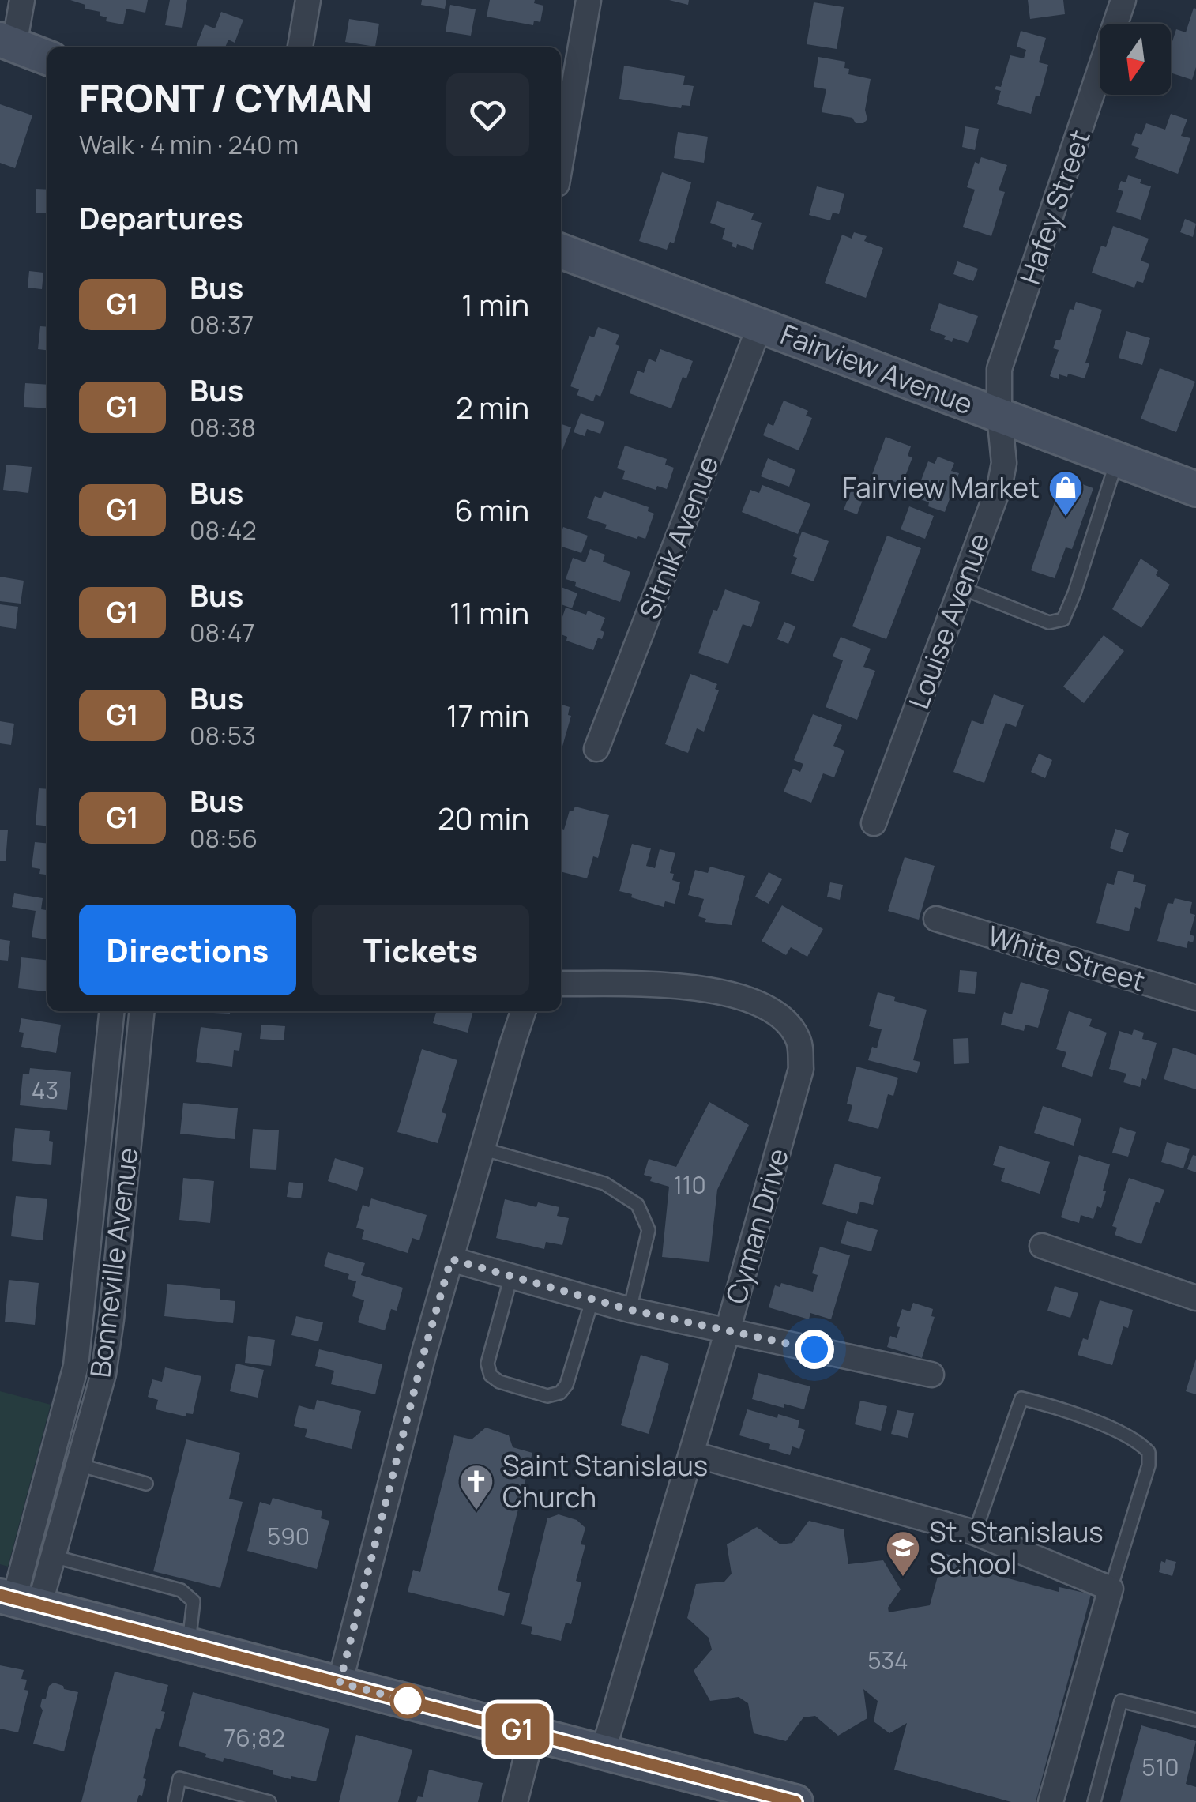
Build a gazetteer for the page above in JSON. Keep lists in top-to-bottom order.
{
  "streets": {
    "main road": ["Fairview Avenue"],
    "street": [
      "Hafey Street",
      "Sitnik Avenue",
      "Louise Avenue",
      "White Street",
      "Cyman Drive",
      "Bonneville Avenue"
    ]
  },
  "crossings": [
    ["Hafey Street", "Fairview Avenue"],
    ["Hafey Street", "Louise Avenue"],
    ["Fairview Avenue", "Sitnik Avenue"],
    ["Fairview Avenue", "Louise Avenue"]
  ],
  "places": {
    "shop": ["Fairview Market"],
    "church": ["Saint Stanislaus Church"],
    "school or university": ["St. Stanislaus School"]
  },
  "lines": ["bus line G1"],
  "house_numbers": [
    "43",
    "110",
    "590",
    "534",
    "76;82",
    "510"
  ],
  "north": "bottom",
  "page": {
    "on_map": "G1",
    "heading": [
      ["FRONT / CYMAN", "Walk · 4 min · 240 m"],
      "Departures"
    ],
    "list": [
      {
        "mark": "G1",
        "name": "Bus",
        "note": "08:37",
        "value": "1 min"
      },
      {
        "mark": "G1",
        "name": "Bus",
        "note": "08:38",
        "value": "2 min"
      },
      {
        "mark": "G1",
        "name": "Bus",
        "note": "08:42",
        "value": "6 min"
      },
      {
        "mark": "G1",
        "name": "Bus",
        "note": "08:47",
        "value": "11 min"
      },
      {
        "mark": "G1",
        "name": "Bus",
        "note": "08:53",
        "value": "17 min"
      },
      {
        "mark": "G1",
        "name": "Bus",
        "note": "08:56",
        "value": "20 min"
      }
    ],
    "buttons": ["Directions", "Tickets"]
  }
}
